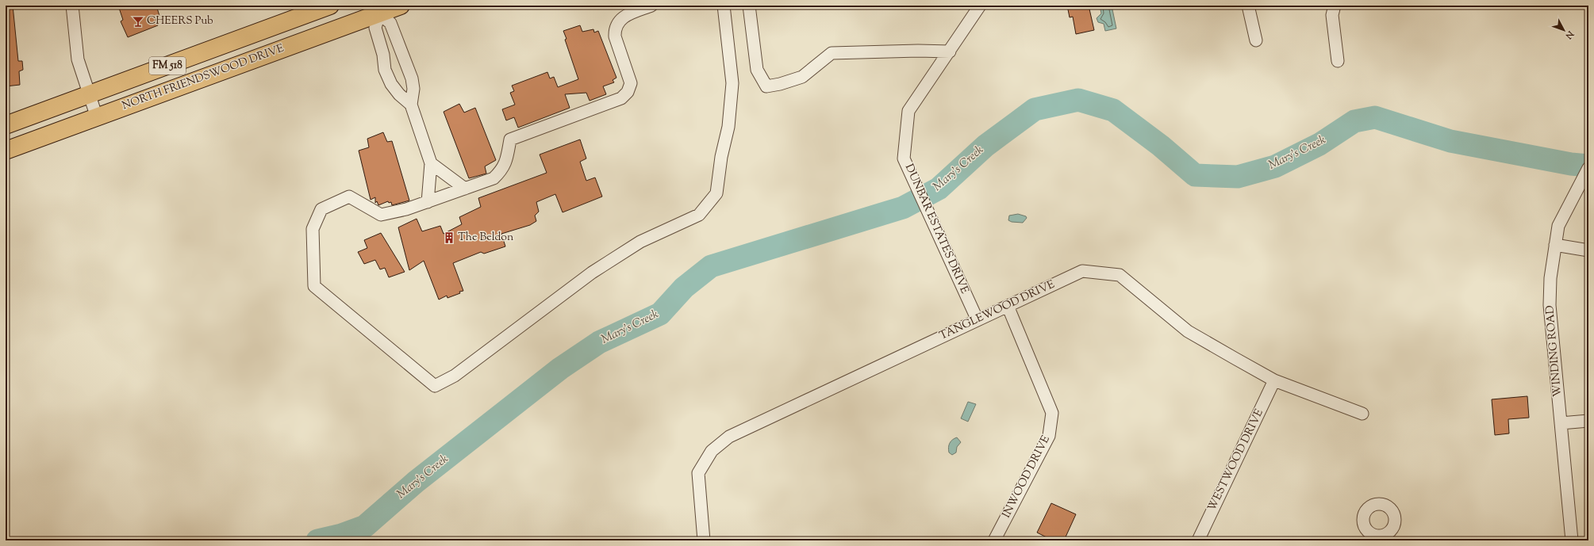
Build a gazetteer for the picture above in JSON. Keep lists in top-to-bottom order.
{
  "streets": {
    "main road": ["FM 518", "NORTH FRIENDSWOOD DRIVE"],
    "street": [
      "DUNBAR ESTATES DRIVE",
      "TANGLEWOOD DRIVE",
      "WINDING ROAD",
      "WESTWOOD DRIVE",
      "INWOOD DRIVE"
    ]
  },
  "crossings": [
    ["DUNBAR ESTATES DRIVE", "TANGLEWOOD DRIVE"],
    ["TANGLEWOOD DRIVE", "WESTWOOD DRIVE"],
    ["TANGLEWOOD DRIVE", "INWOOD DRIVE"]
  ],
  "water": ["Mary's Creek"],
  "places": {
    "bar": ["CHEERS Pub"],
    "building": ["The Beldon"]
  },
  "north": "bottom right"
}
